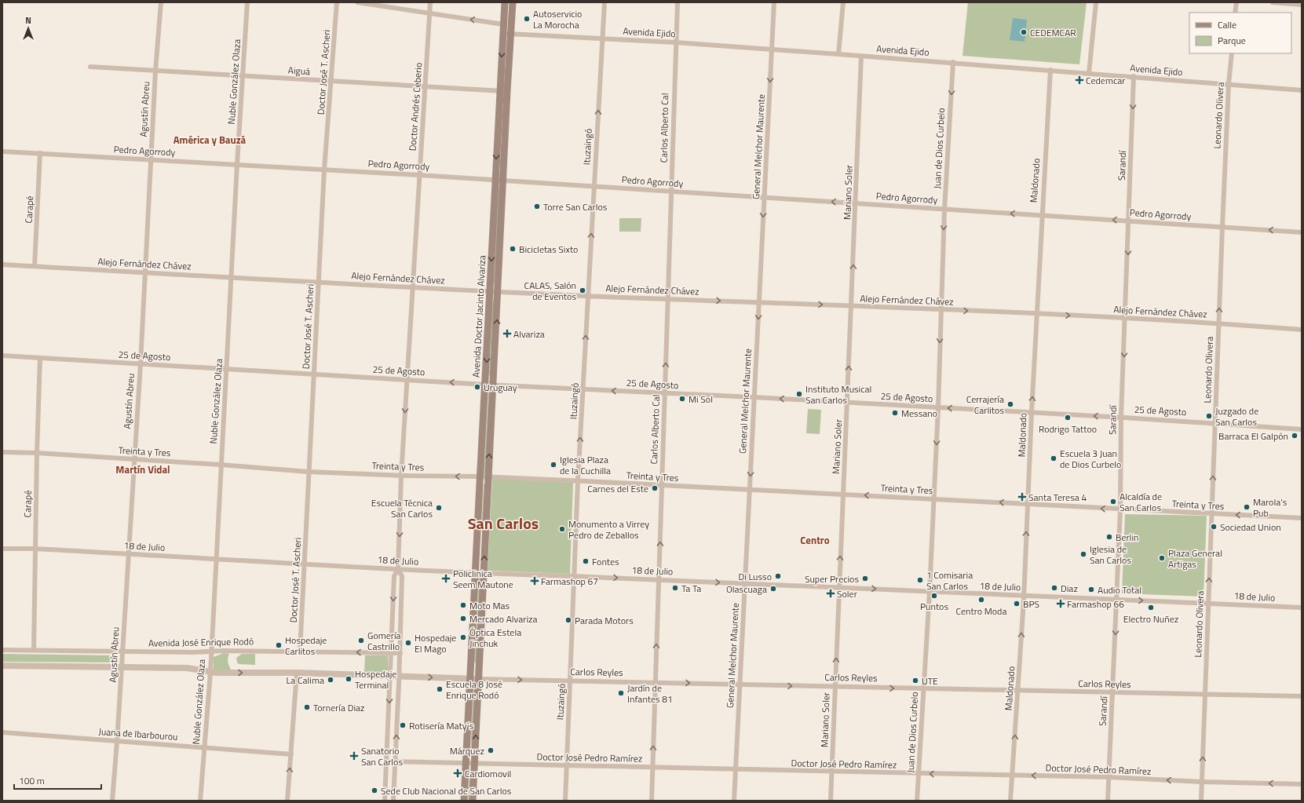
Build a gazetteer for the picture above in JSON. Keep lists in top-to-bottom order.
{
  "streets": {
    "main road": ["Avenida Doctor Jacinto Alvariza"],
    "street": [
      "Avenida Ejido",
      "Aiguá",
      "Doctor José T. Ascheri",
      "Nuble González Olaza",
      "Doctor Andrés Ceberio",
      "Agustín Abreu",
      "Leonardo Olivera",
      "Carlos Alberto Cal",
      "Ituzaingó",
      "General Melchor Maurente",
      "Juan de Dios Curbelo",
      "Pedro Agorrody",
      "Sarandí",
      "Maldonado",
      "Mariano Soler",
      "Carapé",
      "Alejo Fernández Chávez",
      "25 de Agosto",
      "Treinta y Tres",
      "18 de Julio",
      "Avenida José Enrique Rodó",
      "Carlos Reyles",
      "Juana de Ibarbourou",
      "Doctor José Pedro Ramírez"
    ]
  },
  "crossings": [
    ["Avenida Ejido", "Leonardo Olivera"],
    ["Avenida Ejido", "Carlos Alberto Cal"],
    ["Avenida Ejido", "Ituzaingó"],
    ["Avenida Ejido", "General Melchor Maurente"],
    ["Avenida Ejido", "Juan de Dios Curbelo"],
    ["Avenida Ejido", "Sarandí"],
    ["Avenida Ejido", "Maldonado"],
    ["Avenida Ejido", "Mariano Soler"],
    ["Avenida Ejido", "Avenida Doctor Jacinto Alvariza"],
    ["Aiguá", "Doctor José T. Ascheri"],
    ["Aiguá", "Nuble González Olaza"],
    ["Aiguá", "Doctor Andrés Ceberio"],
    ["Aiguá", "Agustín Abreu"],
    ["Aiguá", "Avenida Doctor Jacinto Alvariza"],
    ["Doctor José T. Ascheri", "Pedro Agorrody"],
    ["Doctor José T. Ascheri", "Alejo Fernández Chávez"],
    ["Doctor José T. Ascheri", "25 de Agosto"],
    ["Doctor José T. Ascheri", "Treinta y Tres"],
    ["Doctor José T. Ascheri", "18 de Julio"],
    ["Doctor José T. Ascheri", "Avenida José Enrique Rodó"],
    ["Nuble González Olaza", "Pedro Agorrody"],
    ["Nuble González Olaza", "Alejo Fernández Chávez"],
    ["Nuble González Olaza", "25 de Agosto"],
    ["Nuble González Olaza", "Treinta y Tres"],
    ["Nuble González Olaza", "18 de Julio"],
    ["Nuble González Olaza", "Avenida José Enrique Rodó"],
    ["Nuble González Olaza", "Juana de Ibarbourou"],
    ["Doctor Andrés Ceberio", "Pedro Agorrody"],
    ["Doctor Andrés Ceberio", "Alejo Fernández Chávez"],
    ["Doctor Andrés Ceberio", "25 de Agosto"],
    ["Doctor Andrés Ceberio", "Treinta y Tres"],
    ["Doctor Andrés Ceberio", "18 de Julio"],
    ["Doctor Andrés Ceberio", "Avenida José Enrique Rodó"],
    ["Doctor Andrés Ceberio", "Carlos Reyles"],
    ["Doctor Andrés Ceberio", "Doctor José Pedro Ramírez"],
    ["Agustín Abreu", "Pedro Agorrody"],
    ["Agustín Abreu", "Alejo Fernández Chávez"],
    ["Agustín Abreu", "25 de Agosto"],
    ["Agustín Abreu", "Treinta y Tres"],
    ["Agustín Abreu", "18 de Julio"],
    ["Agustín Abreu", "Avenida José Enrique Rodó"],
    ["Agustín Abreu", "Juana de Ibarbourou"],
    ["Leonardo Olivera", "Pedro Agorrody"],
    ["Leonardo Olivera", "Alejo Fernández Chávez"],
    ["Leonardo Olivera", "25 de Agosto"],
    ["Leonardo Olivera", "Treinta y Tres"],
    ["Leonardo Olivera", "18 de Julio"],
    ["Leonardo Olivera", "Carlos Reyles"],
    ["Leonardo Olivera", "Doctor José Pedro Ramírez"],
    ["Carlos Alberto Cal", "Pedro Agorrody"],
    ["Carlos Alberto Cal", "Alejo Fernández Chávez"],
    ["Carlos Alberto Cal", "25 de Agosto"],
    ["Carlos Alberto Cal", "Treinta y Tres"],
    ["Carlos Alberto Cal", "18 de Julio"],
    ["Carlos Alberto Cal", "Carlos Reyles"],
    ["Carlos Alberto Cal", "Doctor José Pedro Ramírez"],
    ["Ituzaingó", "Pedro Agorrody"],
    ["Ituzaingó", "Alejo Fernández Chávez"],
    ["Ituzaingó", "25 de Agosto"],
    ["Ituzaingó", "Treinta y Tres"],
    ["Ituzaingó", "18 de Julio"],
    ["Ituzaingó", "Carlos Reyles"],
    ["Ituzaingó", "Doctor José Pedro Ramírez"],
    ["General Melchor Maurente", "Pedro Agorrody"],
    ["General Melchor Maurente", "Alejo Fernández Chávez"],
    ["General Melchor Maurente", "25 de Agosto"],
    ["General Melchor Maurente", "Treinta y Tres"],
    ["General Melchor Maurente", "18 de Julio"],
    ["General Melchor Maurente", "Carlos Reyles"],
    ["General Melchor Maurente", "Doctor José Pedro Ramírez"],
    ["Juan de Dios Curbelo", "Pedro Agorrody"],
    ["Juan de Dios Curbelo", "Alejo Fernández Chávez"],
    ["Juan de Dios Curbelo", "25 de Agosto"],
    ["Juan de Dios Curbelo", "Treinta y Tres"],
    ["Juan de Dios Curbelo", "18 de Julio"],
    ["Juan de Dios Curbelo", "Carlos Reyles"],
    ["Juan de Dios Curbelo", "Doctor José Pedro Ramírez"],
    ["Pedro Agorrody", "Sarandí"],
    ["Pedro Agorrody", "Maldonado"],
    ["Pedro Agorrody", "Mariano Soler"],
    ["Pedro Agorrody", "Carapé"],
    ["Pedro Agorrody", "Avenida Doctor Jacinto Alvariza"],
    ["Sarandí", "Alejo Fernández Chávez"],
    ["Sarandí", "25 de Agosto"],
    ["Sarandí", "Treinta y Tres"],
    ["Sarandí", "18 de Julio"],
    ["Sarandí", "Carlos Reyles"],
    ["Sarandí", "Doctor José Pedro Ramírez"],
    ["Maldonado", "Alejo Fernández Chávez"],
    ["Maldonado", "25 de Agosto"],
    ["Maldonado", "Treinta y Tres"],
    ["Maldonado", "18 de Julio"],
    ["Maldonado", "Carlos Reyles"],
    ["Maldonado", "Doctor José Pedro Ramírez"],
    ["Mariano Soler", "Alejo Fernández Chávez"],
    ["Mariano Soler", "25 de Agosto"],
    ["Mariano Soler", "Treinta y Tres"],
    ["Mariano Soler", "18 de Julio"],
    ["Mariano Soler", "Carlos Reyles"],
    ["Mariano Soler", "Doctor José Pedro Ramírez"],
    ["Carapé", "Alejo Fernández Chávez"],
    ["Carapé", "25 de Agosto"],
    ["Carapé", "Treinta y Tres"],
    ["Carapé", "18 de Julio"],
    ["Carapé", "Avenida José Enrique Rodó"],
    ["Alejo Fernández Chávez", "Avenida Doctor Jacinto Alvariza"],
    ["Avenida Doctor Jacinto Alvariza", "25 de Agosto"],
    ["Avenida Doctor Jacinto Alvariza", "Treinta y Tres"],
    ["Avenida Doctor Jacinto Alvariza", "18 de Julio"],
    ["Avenida Doctor Jacinto Alvariza", "Carlos Reyles"],
    ["Avenida Doctor Jacinto Alvariza", "Doctor José Pedro Ramírez"]
  ],
  "one_way": [
    "Leonardo Olivera",
    "Carlos Alberto Cal",
    "Ituzaingó",
    "General Melchor Maurente",
    "Juan de Dios Curbelo",
    "Sarandí",
    "Maldonado",
    "Mariano Soler",
    "Carlos Reyles",
    "Doctor José Pedro Ramírez"
  ],
  "districts": [
    "América y Bauzá",
    "Martín Vidal",
    "San Carlos",
    "Centro"
  ],
  "places": {
    "other": [
      "Autoservicio La Morocha",
      "CEDEMCAR",
      "Torre San Carlos",
      "Bicicletas Sixto",
      "CALAS, Salón de Eventos",
      "Uruguay",
      "Instituto Musical San Carlos",
      "Mi Sol",
      "Cerrajería Carlitos",
      "Messano",
      "Juzgado de San Carlos",
      "Rodrigo Tattoo",
      "Barraca El Galpón",
      "Escuela 3 Juan de Dios Curbelo",
      "Iglesia Plaza de la Cuchilla",
      "Carnes del Este",
      "Alcaldía de San Carlos",
      "Marola's Pub",
      "Escuela Técnica San Carlos",
      "Sociedad Union",
      "Monumento a Virrey Pedro de Zeballos",
      "Berlin",
      "Iglesia de San Carlos",
      "Plaza General Artigas",
      "Fontes",
      "Di Lusso",
      "Super Precios",
      "1 Comisaria San Carlos",
      "Ta Ta",
      "Diaz",
      "Olascuaga",
      "Audio Total",
      "Puntos",
      "Centro Moda",
      "BPS",
      "Moto Mas",
      "Electro Nuñez",
      "Mercado Alvariza",
      "Parada Motors",
      "Óptica Estela Jinchuk",
      "Gomería Castrillo",
      "Hospedaje El Mago",
      "Hospedaje Carlitos",
      "Hospedaje Terminal",
      "La Calima",
      "UTE",
      "Escuela 8 José Enrique Rodó",
      "Jardín de Infantes 81",
      "Tornería Diaz",
      "Rotisería Maty´s",
      "Márquez",
      "Sede Club Nacional de San Carlos"
    ],
    "health": [
      "Cedemcar",
      "Alvariza",
      "Santa Teresa 4",
      "Policlinica Seem Mautone",
      "Farmashop 67",
      "Soler",
      "Farmashop 66",
      "Sanatorio San Carlos",
      "Cardiomovil"
    ]
  },
  "legend": ["Calle", "Parque"],
  "scale_bar": "100 m",
  "north": "top"
}
